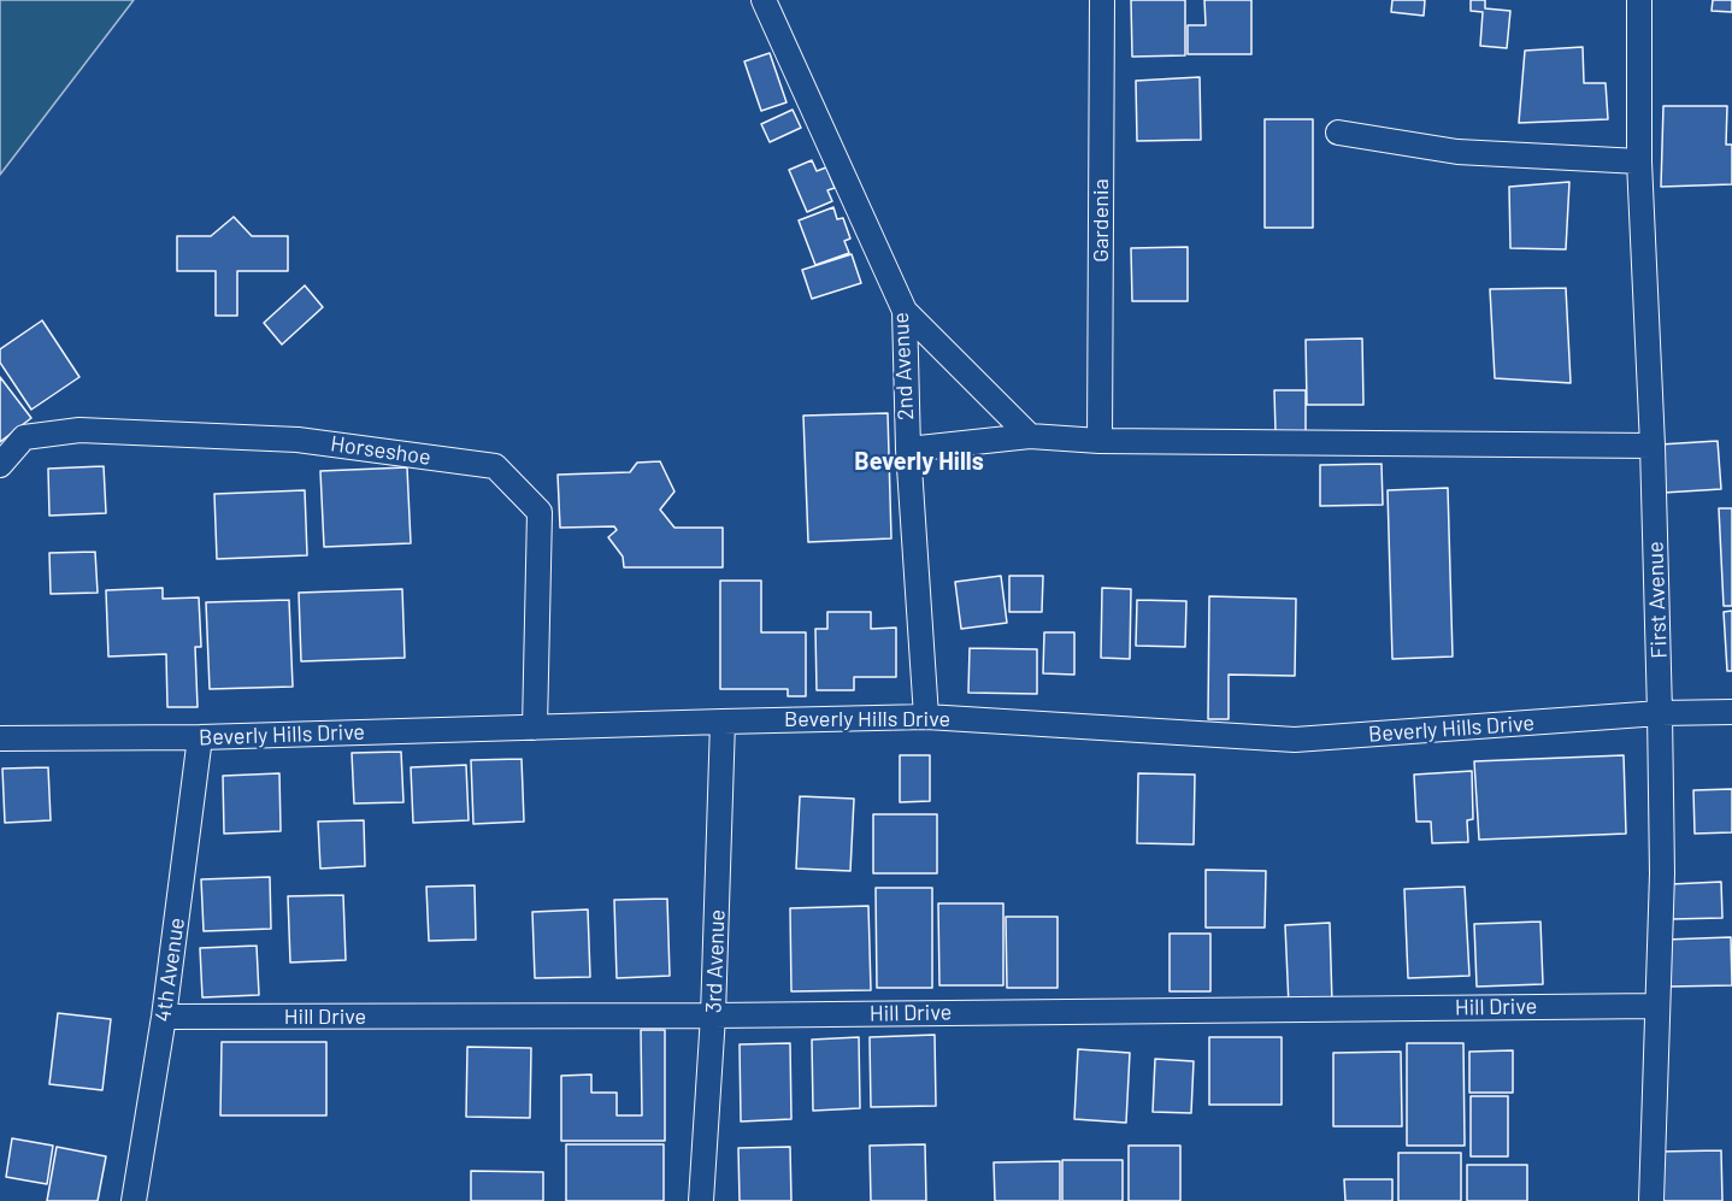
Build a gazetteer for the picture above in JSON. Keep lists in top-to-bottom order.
{
  "streets": {
    "street": [
      "Gardenia",
      "2nd Avenue",
      "Horseshoe",
      "First Avenue",
      "Beverly Hills Drive",
      "3rd Avenue",
      "4th Avenue",
      "Hill Drive"
    ]
  },
  "crossings": [
    ["2nd Avenue", "Beverly Hills Drive"],
    ["Horseshoe", "Beverly Hills Drive"],
    ["First Avenue", "Beverly Hills Drive"],
    ["First Avenue", "Hill Drive"],
    ["Beverly Hills Drive", "3rd Avenue"],
    ["Beverly Hills Drive", "4th Avenue"],
    ["3rd Avenue", "Hill Drive"],
    ["4th Avenue", "Hill Drive"]
  ],
  "districts": ["Beverly Hills"]
}
